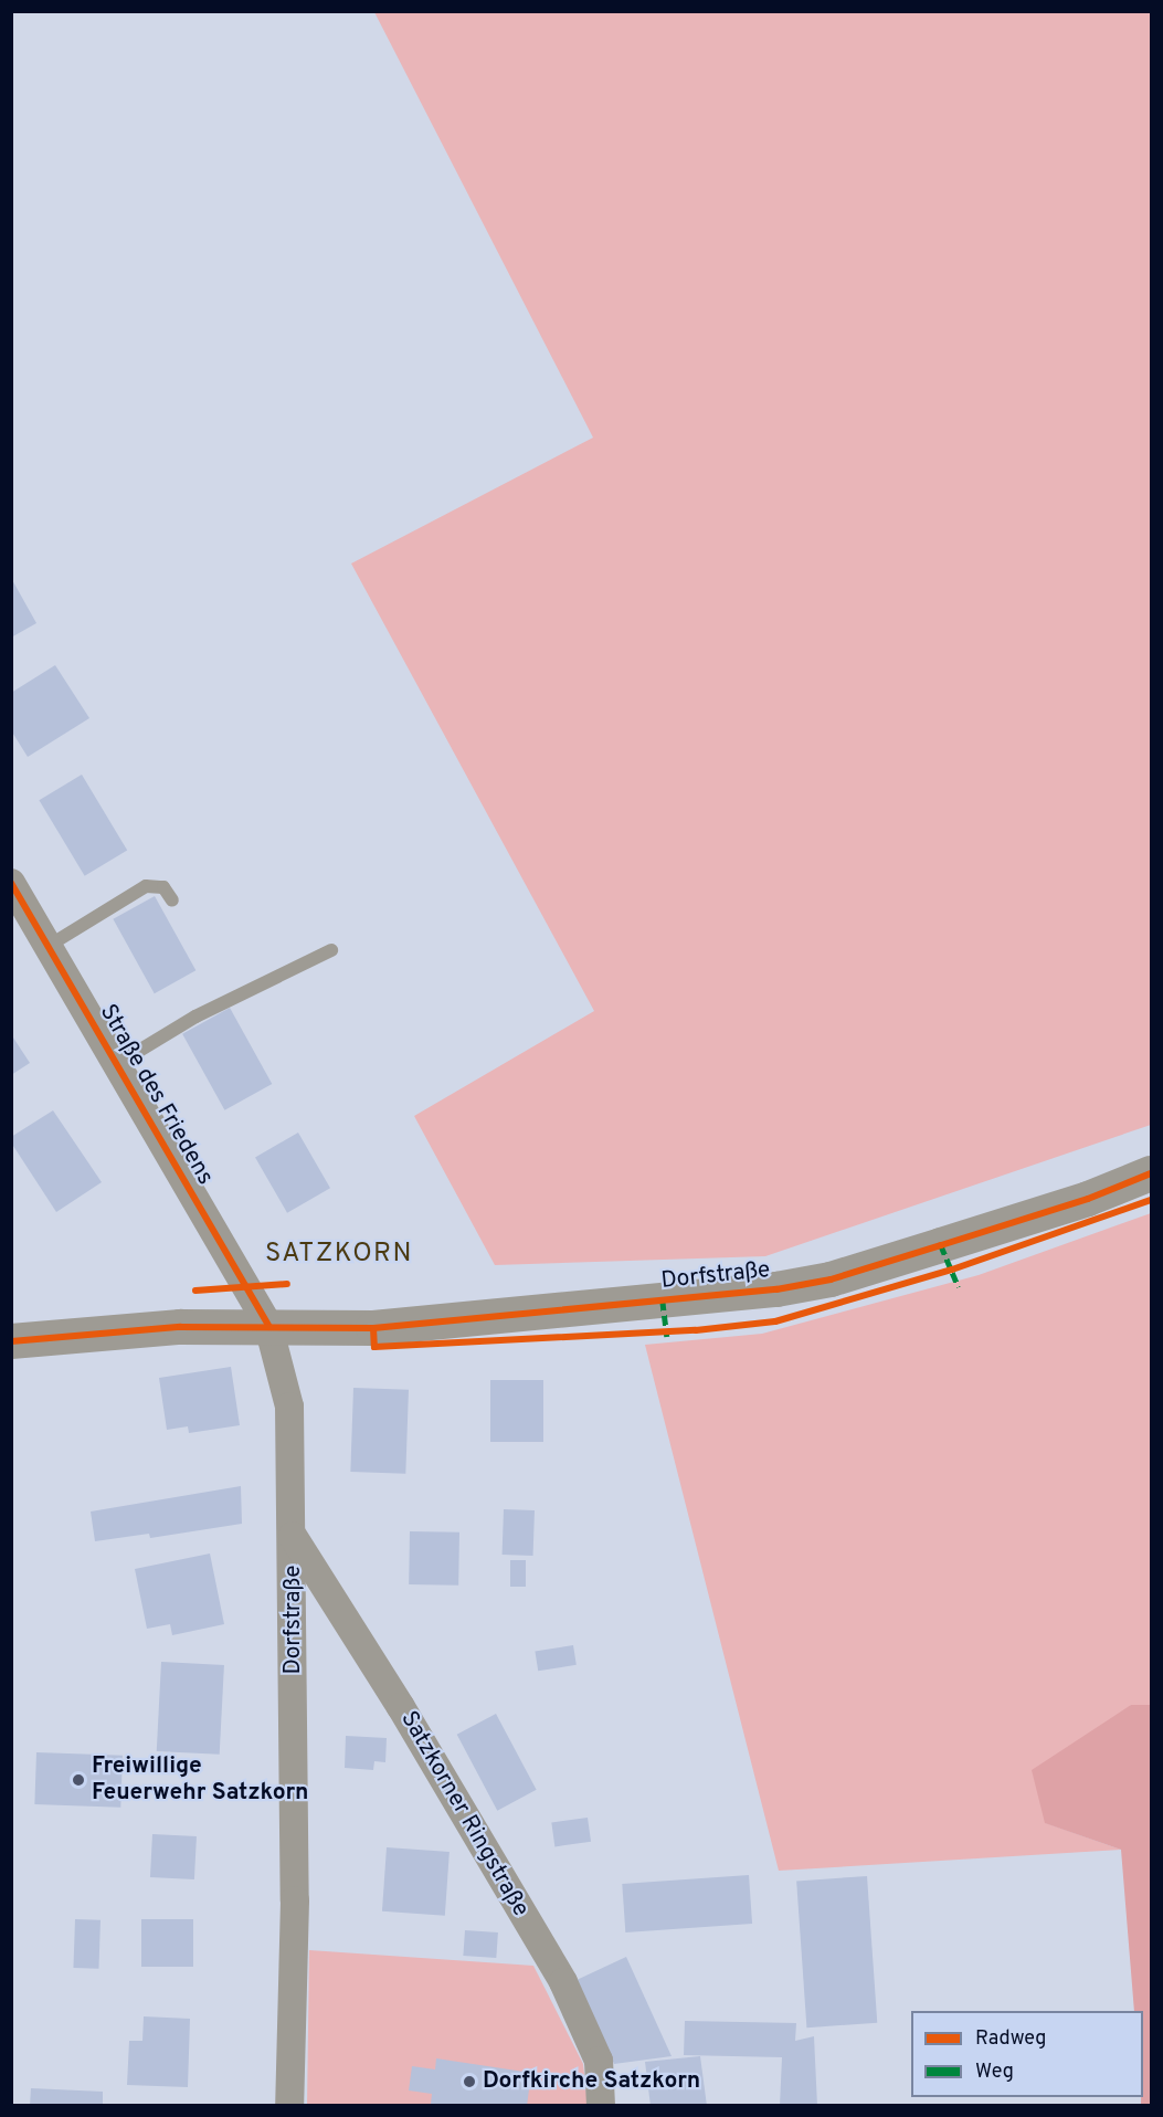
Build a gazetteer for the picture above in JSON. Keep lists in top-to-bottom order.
{
  "streets": {
    "street": ["Straße des Friedens", "Dorfstraße", "Satzkorner Ringstraße"]
  },
  "crossings": [
    ["Straße des Friedens", "Dorfstraße"],
    ["Dorfstraße", "Satzkorner Ringstraße"]
  ],
  "districts": ["SATZKORN"],
  "places": ["Freiwillige Feuerwehr Satzkorn", "Dorfkirche Satzkorn"],
  "legend": ["Radweg", "Weg"]
}
